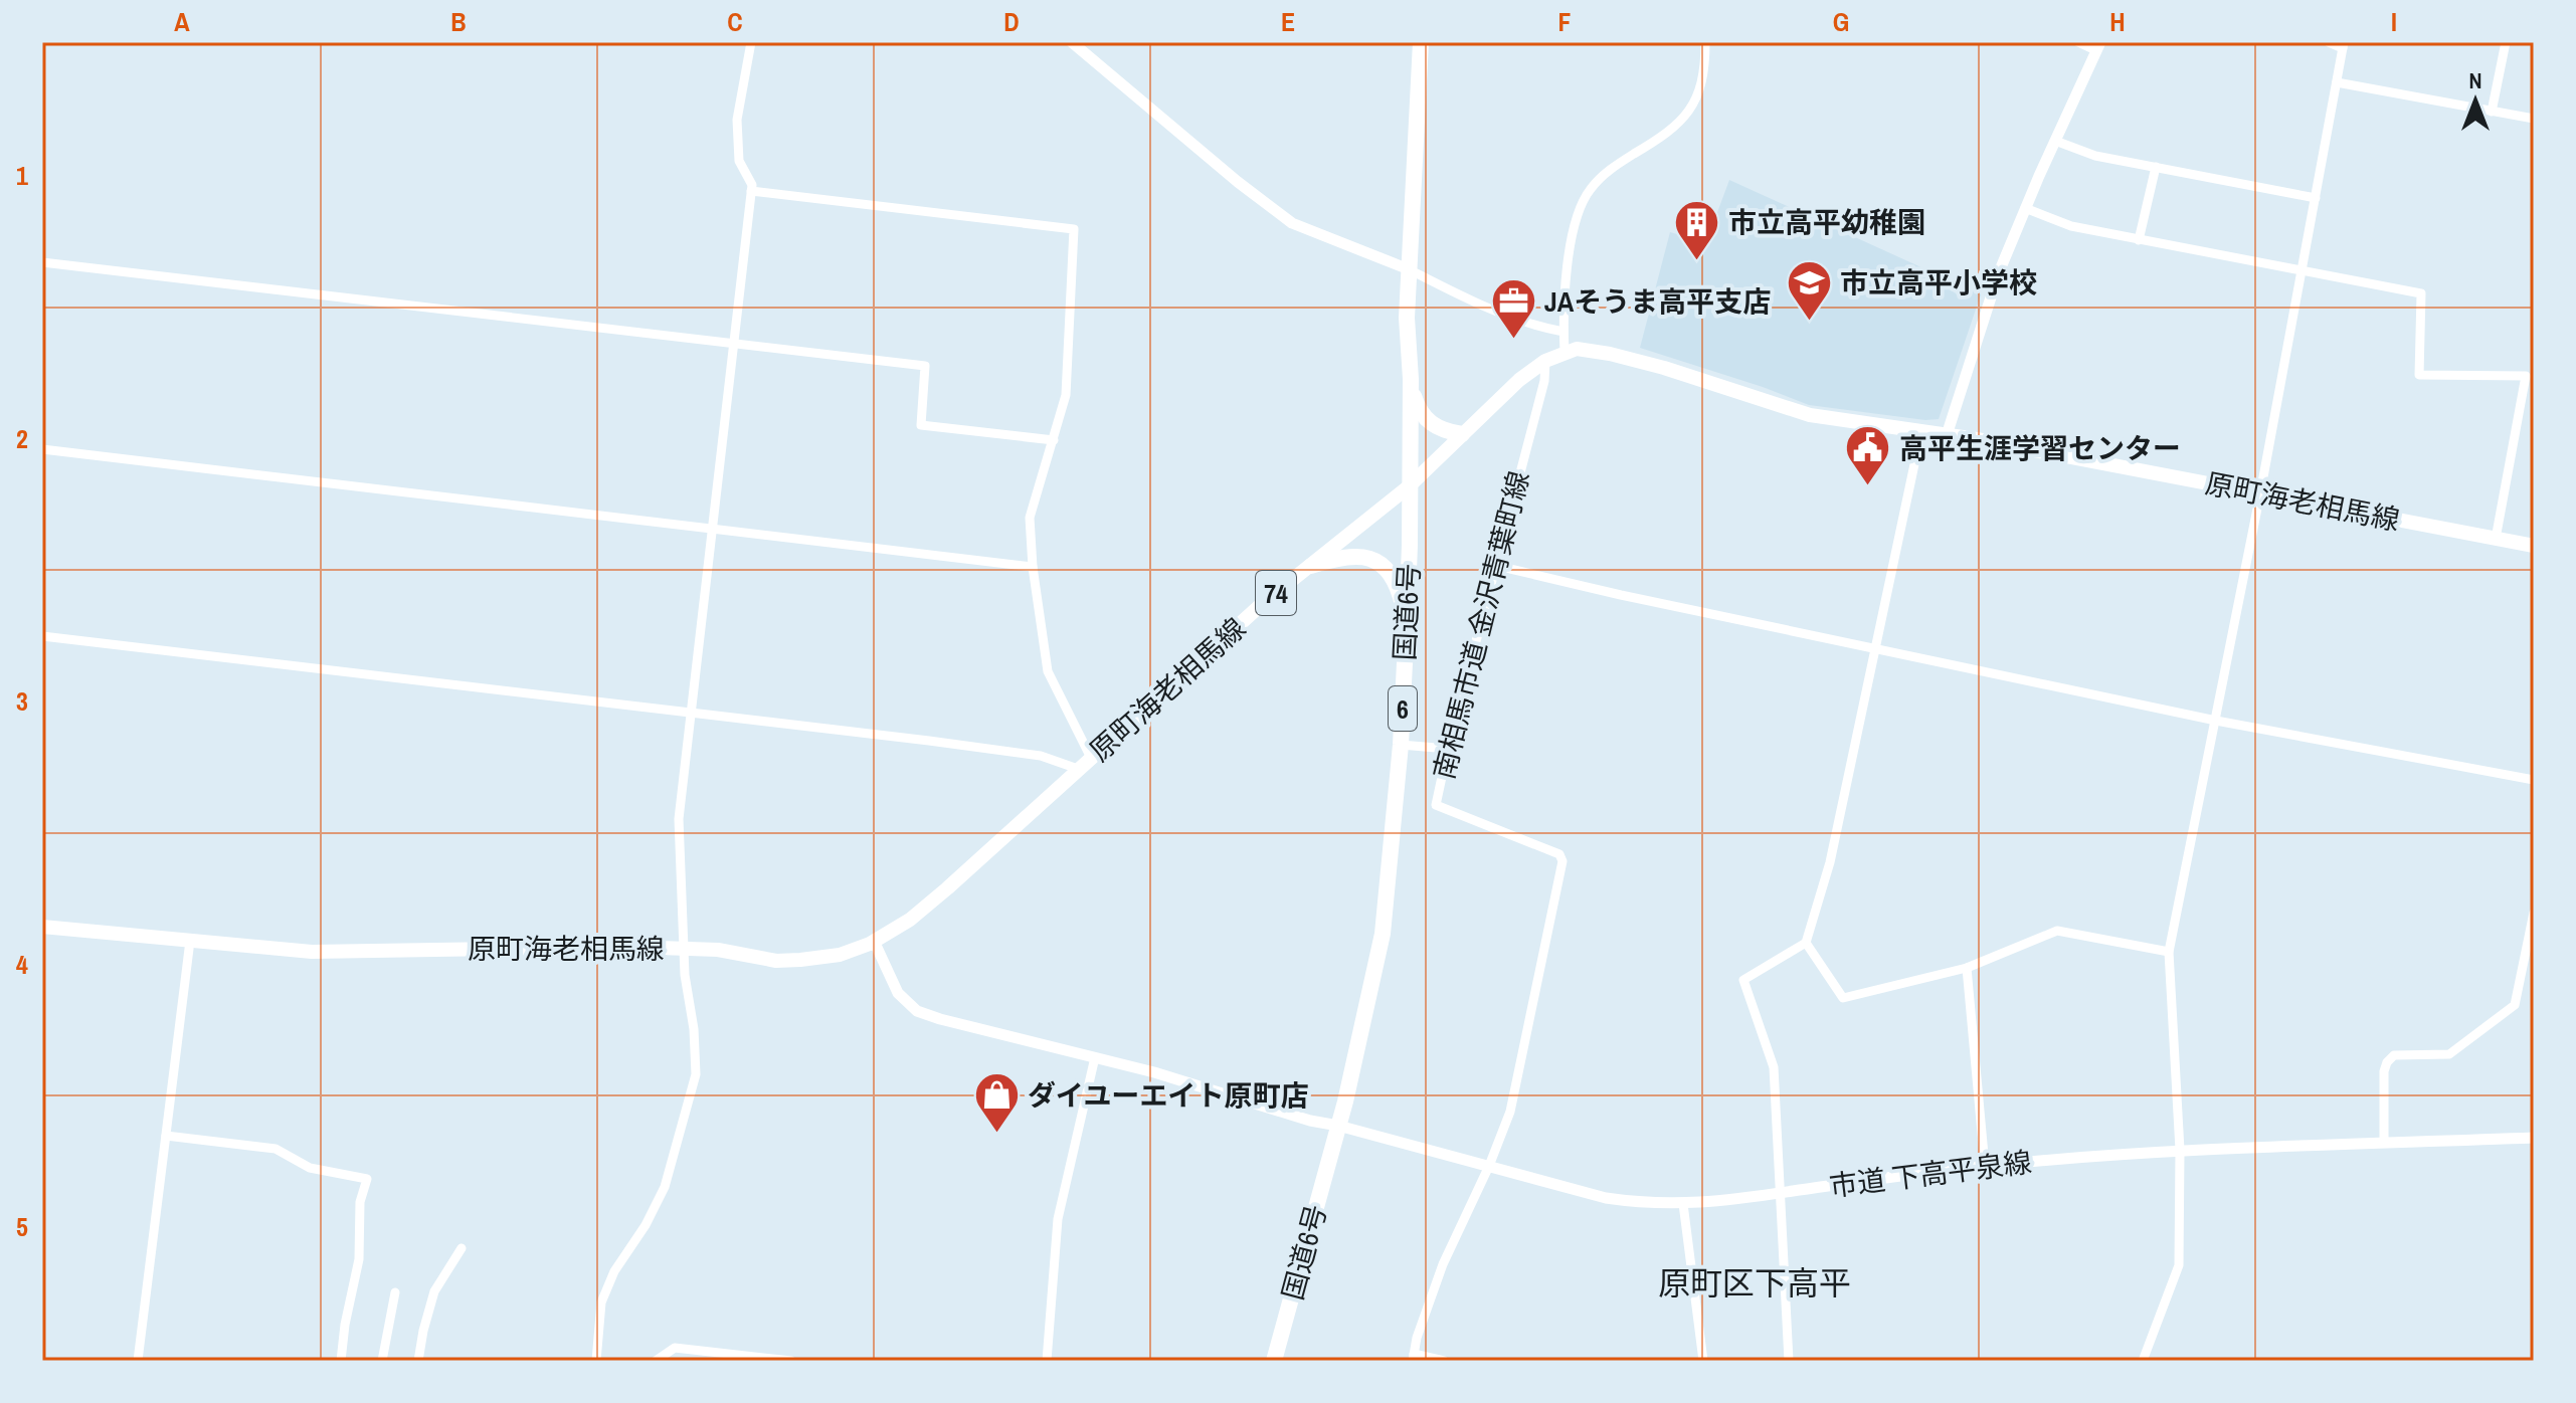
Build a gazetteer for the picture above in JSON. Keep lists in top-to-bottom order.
{
  "streets": {
    "highway": ["国道6号", "6"],
    "main road": ["原町海老相馬線", "74"],
    "street": ["南相馬市道 金沢青葉町線", "市道 下高平泉線"]
  },
  "crossings": [
    ["原町海老相馬線", "国道6号"],
    ["原町海老相馬線", "南相馬市道 金沢青葉町線"],
    ["原町海老相馬線", "市道 下高平泉線"],
    ["国道6号", "市道 下高平泉線"],
    ["南相馬市道 金沢青葉町線", "市道 下高平泉線"]
  ],
  "districts": ["原町区下高平"],
  "places": {
    "building": ["市立高平幼稚園"],
    "school or university": ["市立高平小学校"],
    "office": ["JAそうま高平支店"],
    "public building": ["高平生涯学習センター"],
    "shop": ["ダイユーエイト原町店"]
  },
  "north": "top",
  "grid": {
    "columns": [
      "A",
      "B",
      "C",
      "D",
      "E",
      "F",
      "G",
      "H",
      "I"
    ],
    "rows": [
      "1",
      "2",
      "3",
      "4",
      "5"
    ]
  }
}
